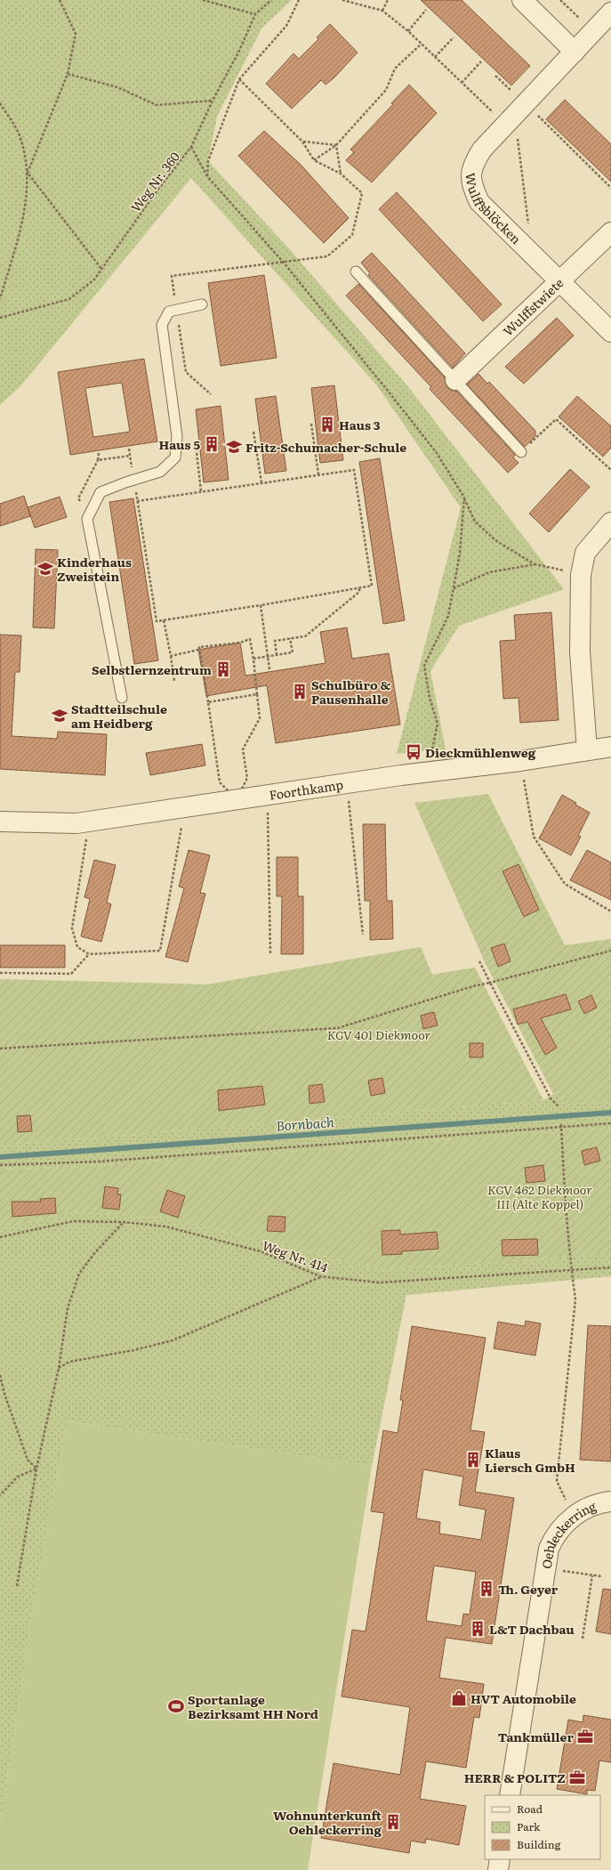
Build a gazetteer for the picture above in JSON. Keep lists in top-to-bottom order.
{
  "streets": {
    "street": [
      "Wulffsblöcken",
      "Wulffstwiete",
      "Foorthkamp",
      "Oehleckerring"
    ],
    "path": ["Weg Nr. 360", "Weg Nr. 414"]
  },
  "crossings": [
    ["Wulffsblöcken", "Wulffstwiete"]
  ],
  "water": ["Bornbach"],
  "parks": ["KGV 401 Diekmoor", "KGV 462 Diekmoor III (Alte Koppel)"],
  "places": {
    "building": [
      "Haus 3",
      "Haus 5",
      "Selbstlernzentrum",
      "Schulbüro & Pausenhalle",
      "Klaus Liersch GmbH",
      "Th. Geyer",
      "L&T Dachbau",
      "Wohnunterkunft Oehleckerring"
    ],
    "school or university": ["Fritz-Schumacher-Schule", "Kinderhaus Zweistein", "Stadtteilschule am Heidberg"],
    "bus stop": ["Dieckmühlenweg"],
    "shop": ["HVT Automobile"],
    "sports": ["Sportanlage Bezirksamt HH Nord"],
    "office": ["Tankmüller", "HERR & POLITZ"]
  },
  "legend": ["Road", "Park", "Building"]
}
